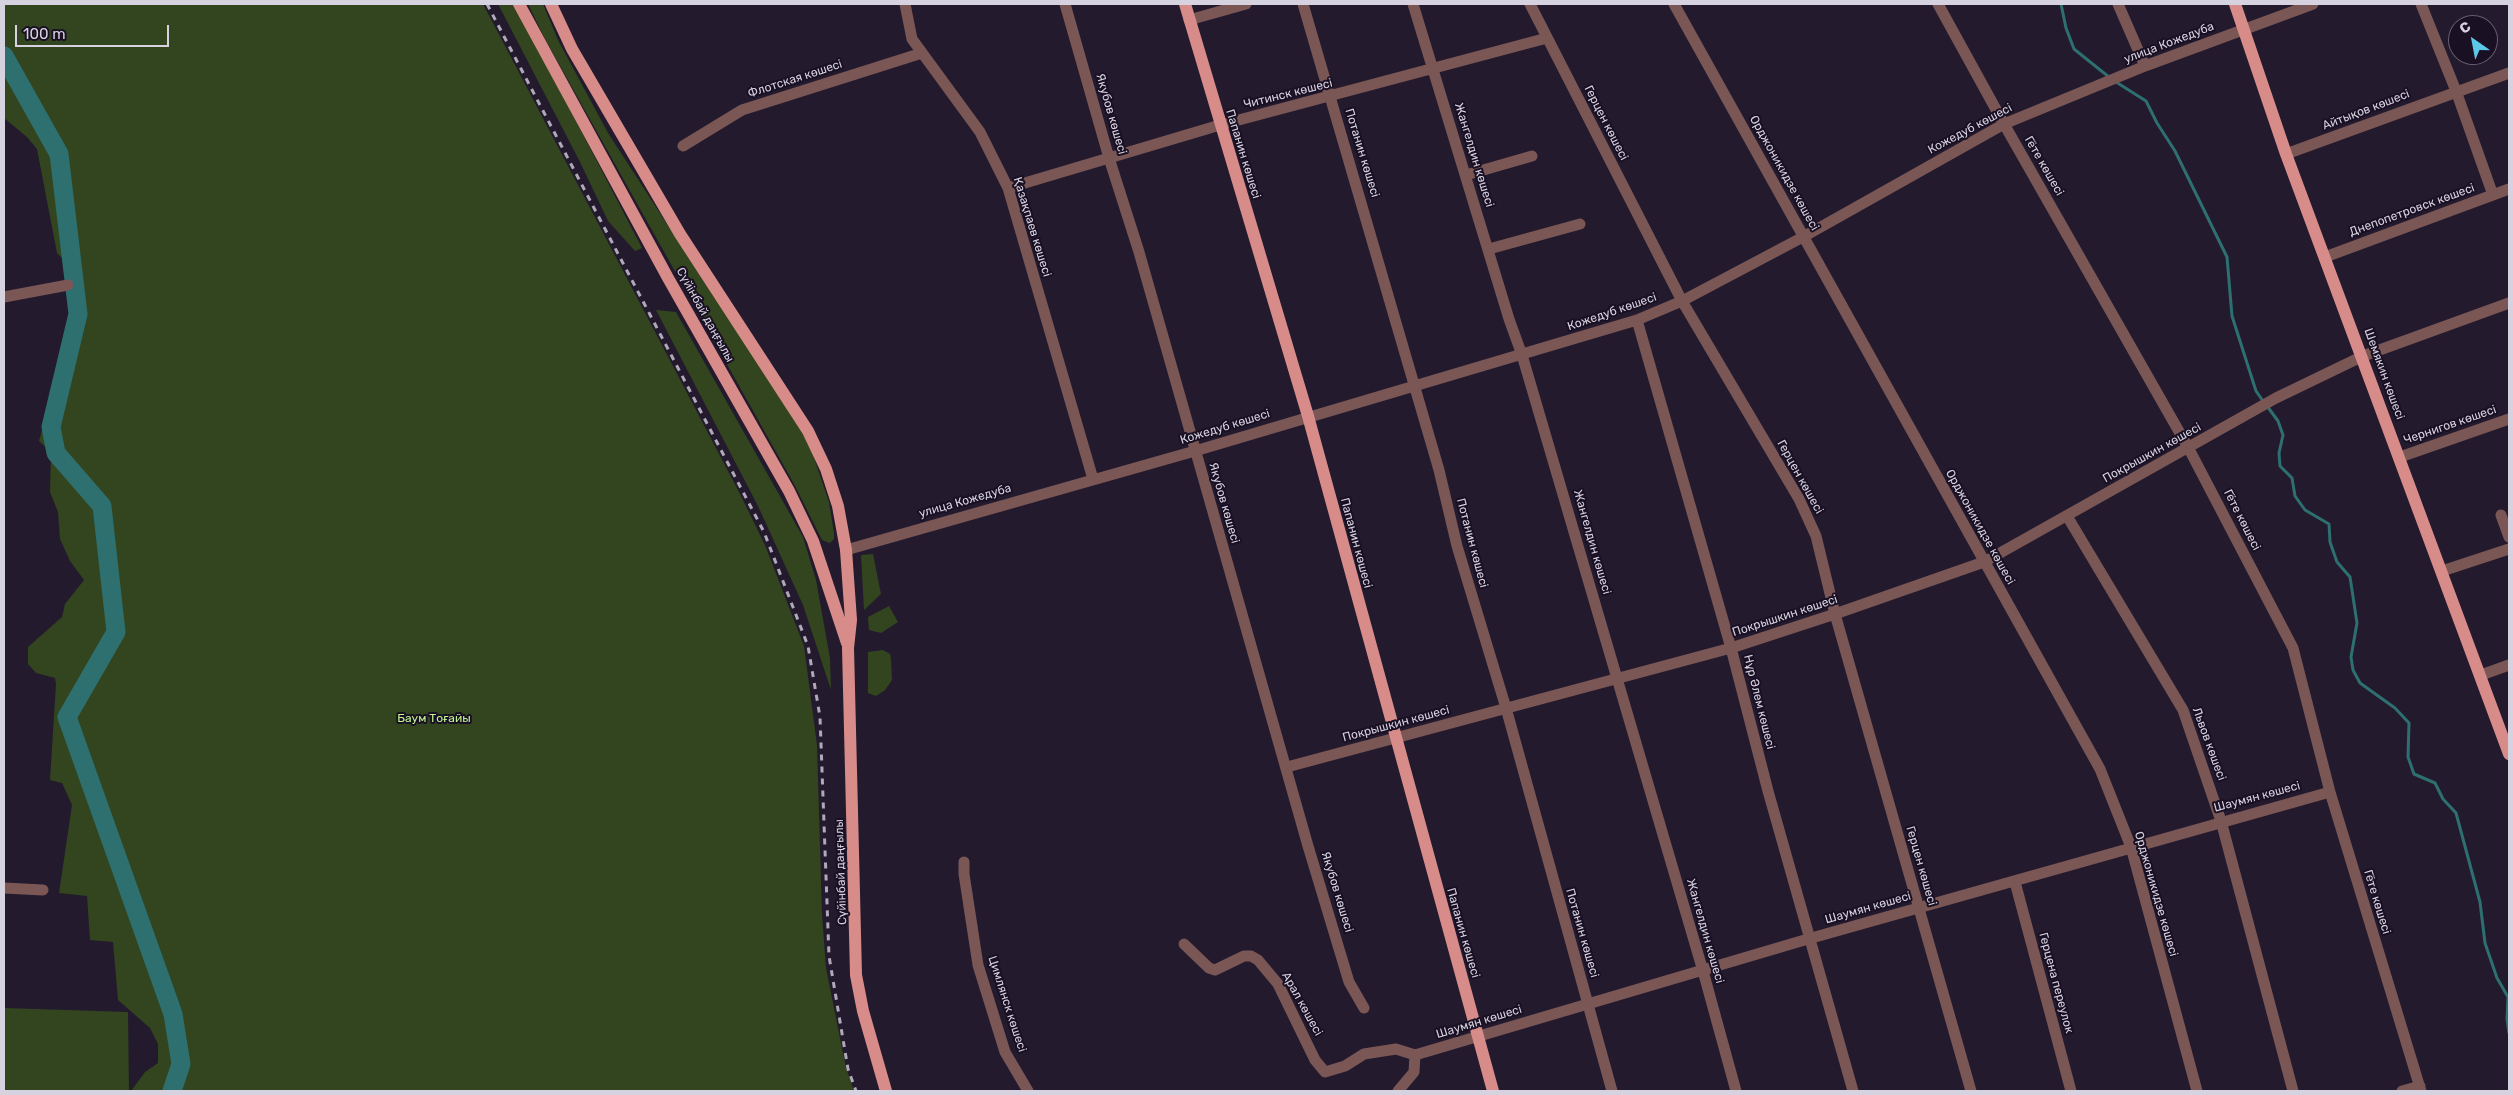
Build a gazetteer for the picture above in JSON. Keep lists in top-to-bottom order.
{
  "streets": {
    "main road": ["Папанин көшесі", "Сүйінбай даңғылы", "Шемякин көшесі"],
    "street": [
      "улица Кожедуба",
      "Флотская көшесі",
      "Читинск көшесі",
      "Айтықов көшесі",
      "Якубов көшесі",
      "Герцен көшесі",
      "Кожедуб көшесі",
      "Потанин көшесі",
      "Жангелдин көшесі",
      "Гёте көшесі",
      "Орджоникидзе көшесі",
      "Днепопетровск көшесі",
      "Қазақпаев көшесі",
      "Чернигов көшесі",
      "Покрышкин көшесі",
      "Нұр Әлем көшесі",
      "Львов көшесі",
      "Шаумян көшесі",
      "Герцена переулок",
      "Цимлянск көшесі",
      "Арал көшесі"
    ]
  },
  "crossings": [
    ["улица Кожедуба", "Кожедуб көшесі"],
    ["улица Кожедуба", "Қазақпаев көшесі"],
    ["улица Кожедуба", "Сүйінбай даңғылы"],
    ["улица Кожедуба", "Шемякин көшесі"],
    ["Флотская көшесі", "Қазақпаев көшесі"],
    ["Читинск көшесі", "Якубов көшесі"],
    ["Читинск көшесі", "Герцен көшесі"],
    ["Читинск көшесі", "Потанин көшесі"],
    ["Читинск көшесі", "Папанин көшесі"],
    ["Читинск көшесі", "Жангелдин көшесі"],
    ["Читинск көшесі", "Қазақпаев көшесі"],
    ["Айтықов көшесі", "Шемякин көшесі"],
    ["Якубов көшесі", "Кожедуб көшесі"],
    ["Якубов көшесі", "Покрышкин көшесі"],
    ["Герцен көшесі", "Кожедуб көшесі"],
    ["Герцен көшесі", "Покрышкин көшесі"],
    ["Герцен көшесі", "Шаумян көшесі"],
    ["Кожедуб көшесі", "Потанин көшесі"],
    ["Кожедуб көшесі", "Папанин көшесі"],
    ["Кожедуб көшесі", "Жангелдин көшесі"],
    ["Кожедуб көшесі", "Гёте көшесі"],
    ["Кожедуб көшесі", "Орджоникидзе көшесі"],
    ["Кожедуб көшесі", "Қазақпаев көшесі"],
    ["Кожедуб көшесі", "Нұр Әлем көшесі"],
    ["Потанин көшесі", "Покрышкин көшесі"],
    ["Потанин көшесі", "Шаумян көшесі"],
    ["Папанин көшесі", "Покрышкин көшесі"],
    ["Папанин көшесі", "Шаумян көшесі"],
    ["Жангелдин көшесі", "Покрышкин көшесі"],
    ["Жангелдин көшесі", "Шаумян көшесі"],
    ["Гёте көшесі", "Покрышкин көшесі"],
    ["Гёте көшесі", "Шаумян көшесі"],
    ["Орджоникидзе көшесі", "Покрышкин көшесі"],
    ["Орджоникидзе көшесі", "Шаумян көшесі"],
    ["Днепопетровск көшесі", "Шемякин көшесі"],
    ["Шемякин көшесі", "Чернигов көшесі"],
    ["Шемякин көшесі", "Покрышкин көшесі"],
    ["Покрышкин көшесі", "Нұр Әлем көшесі"],
    ["Покрышкин көшесі", "Львов көшесі"],
    ["Нұр Әлем көшесі", "Шаумян көшесі"],
    ["Львов көшесі", "Шаумян көшесі"],
    ["Шаумян көшесі", "Герцена переулок"],
    ["Шаумян көшесі", "Арал көшесі"]
  ],
  "parks": ["Баум Тоғайы"],
  "scale_bar": "100 m",
  "north": "top left"
}
